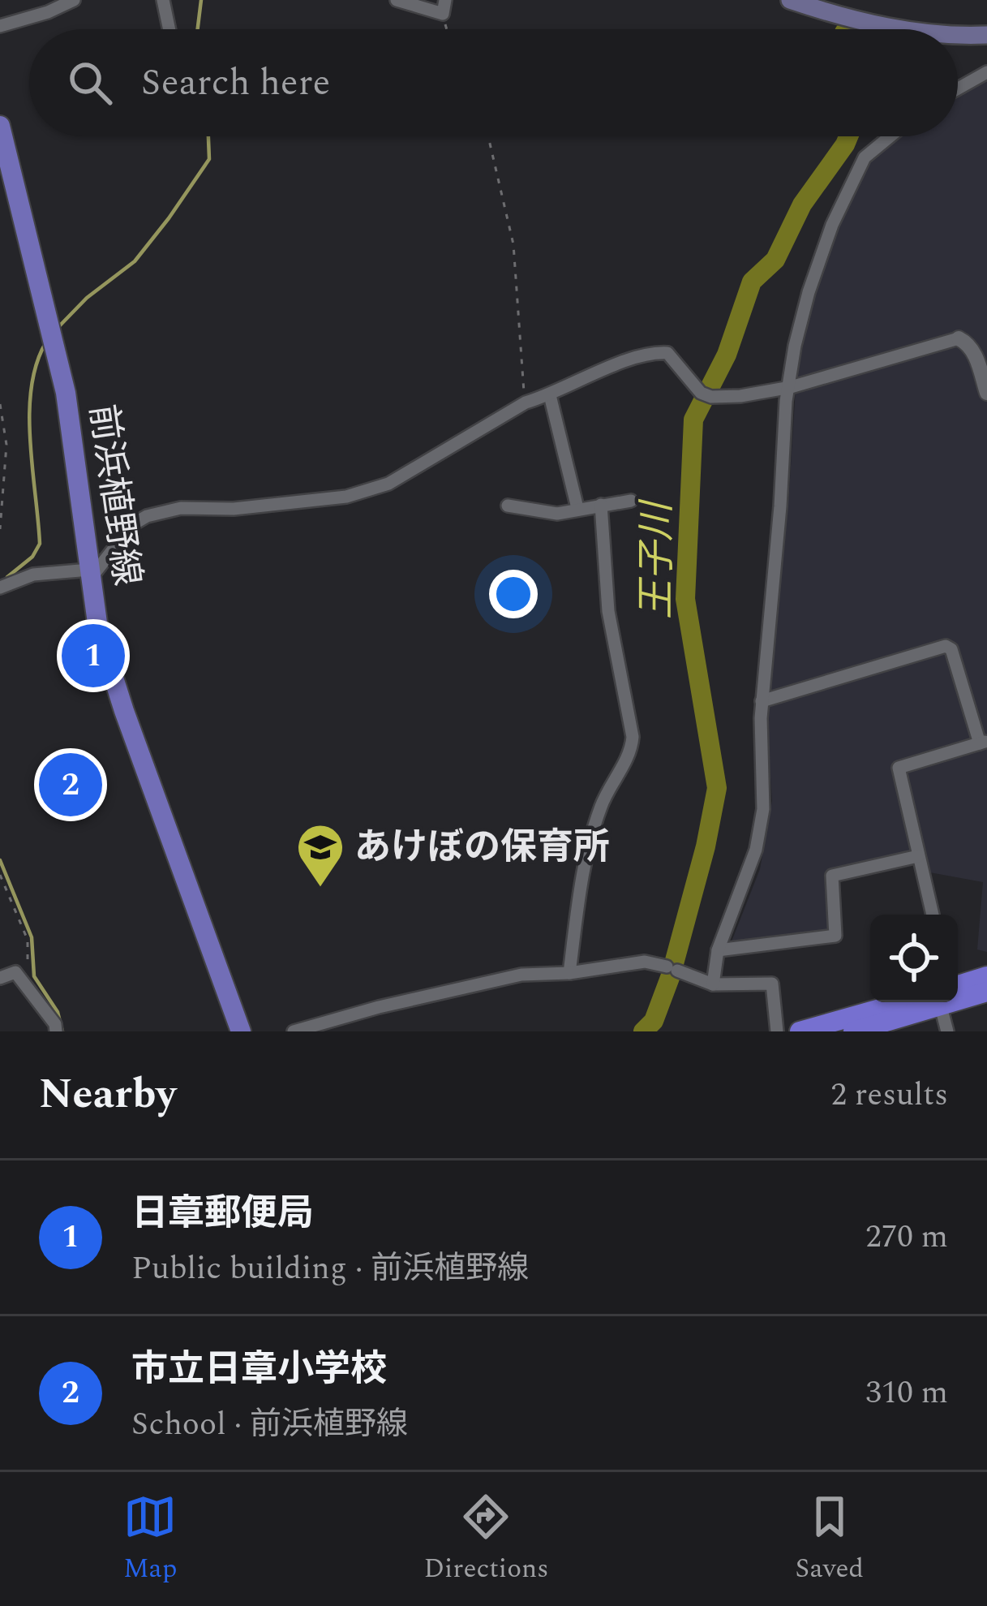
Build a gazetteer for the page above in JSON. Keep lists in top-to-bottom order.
{
  "streets": {
    "main road": ["前浜植野線"]
  },
  "water": ["王子川"],
  "places": {
    "school or university": ["あけぼの保育所"]
  },
  "page": {
    "search": "Search here",
    "pins": ["1", "2"],
    "heading": ["Nearby", "2 results"],
    "list": [
      {
        "mark": "1",
        "name": "日章郵便局",
        "note": "Public building · 前浜植野線",
        "value": "270 m"
      },
      {
        "mark": "2",
        "name": "市立日章小学校",
        "note": "School · 前浜植野線",
        "value": "310 m"
      }
    ],
    "nav": ["Map", "Directions", "Saved"]
  }
}
